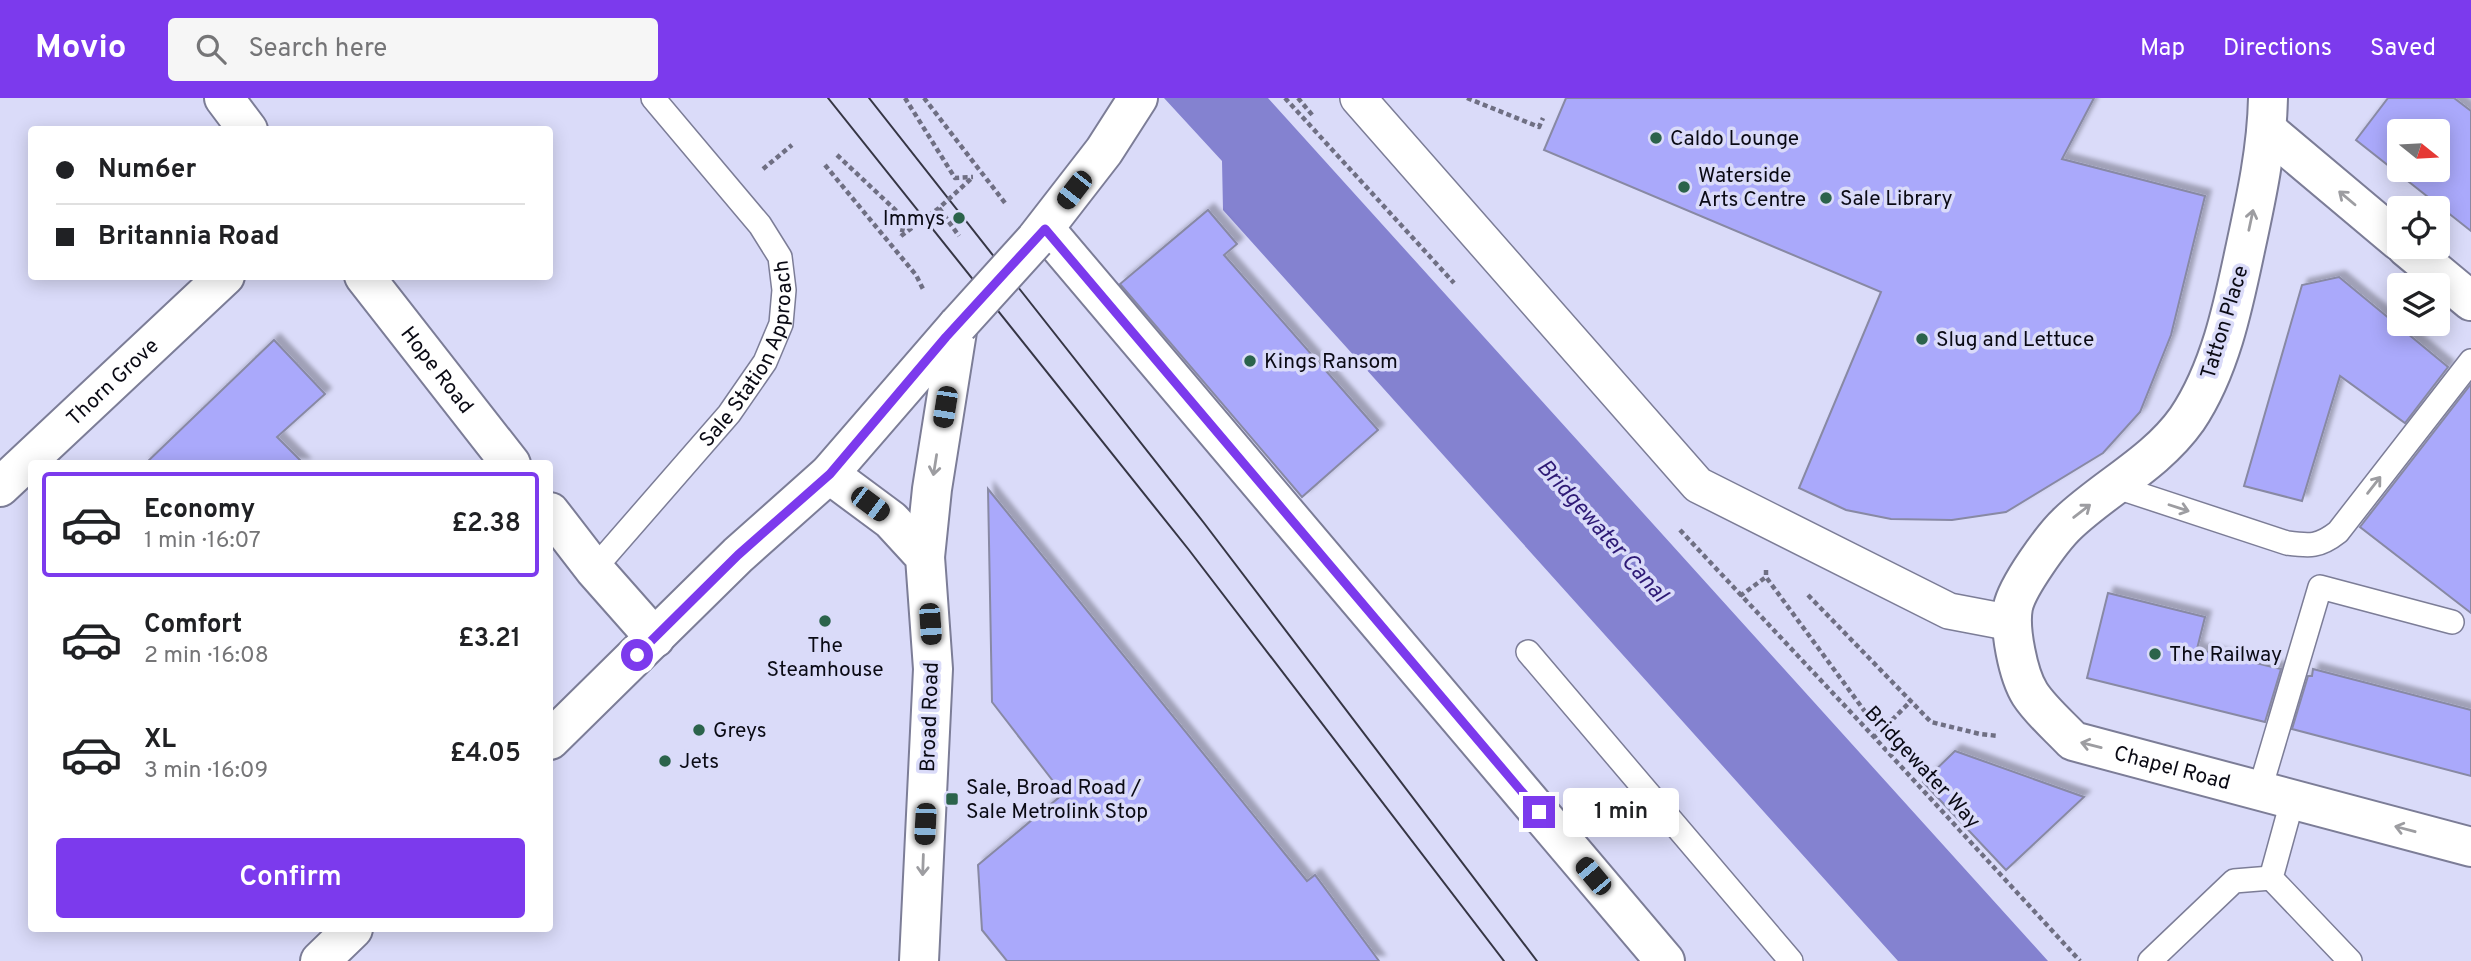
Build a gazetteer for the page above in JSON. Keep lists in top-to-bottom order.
{
  "streets": {
    "street": [
      "Tatton Place",
      "Hope Road",
      "Thorn Grove",
      "Broad Road",
      "Chapel Road"
    ],
    "lane": ["Sale Station Approach"],
    "path": ["Bridgewater Way"]
  },
  "crossings": [
    ["Tatton Place", "Chapel Road"]
  ],
  "one_way": ["Tatton Place", "Broad Road", "Chapel Road"],
  "water": ["Bridgewater Canal"],
  "places": {
    "other": [
      "Caldo Lounge",
      "Waterside Arts Centre",
      "Sale Library",
      "Immys",
      "Slug and Lettuce",
      "Kings Ransom",
      "The Steamhouse",
      "The Railway",
      "Greys",
      "Jets"
    ],
    "transit": ["Sale, Broad Road / Sale Metrolink Stop"]
  },
  "north": "right",
  "page": {
    "header": "Movio",
    "search": "Search here",
    "nav": ["Map", "Directions", "Saved"],
    "banner": ["Num6er", "Britannia Road"],
    "list": [
      {
        "name": "Economy",
        "note": "1 min · 16:07",
        "value": "£2.38"
      },
      {
        "name": "Comfort",
        "note": "2 min · 16:08",
        "value": "£3.21"
      },
      {
        "name": "XL",
        "note": "3 min · 16:09",
        "value": "£4.05"
      }
    ],
    "bubble": "1 min",
    "buttons": "Confirm"
  }
}
